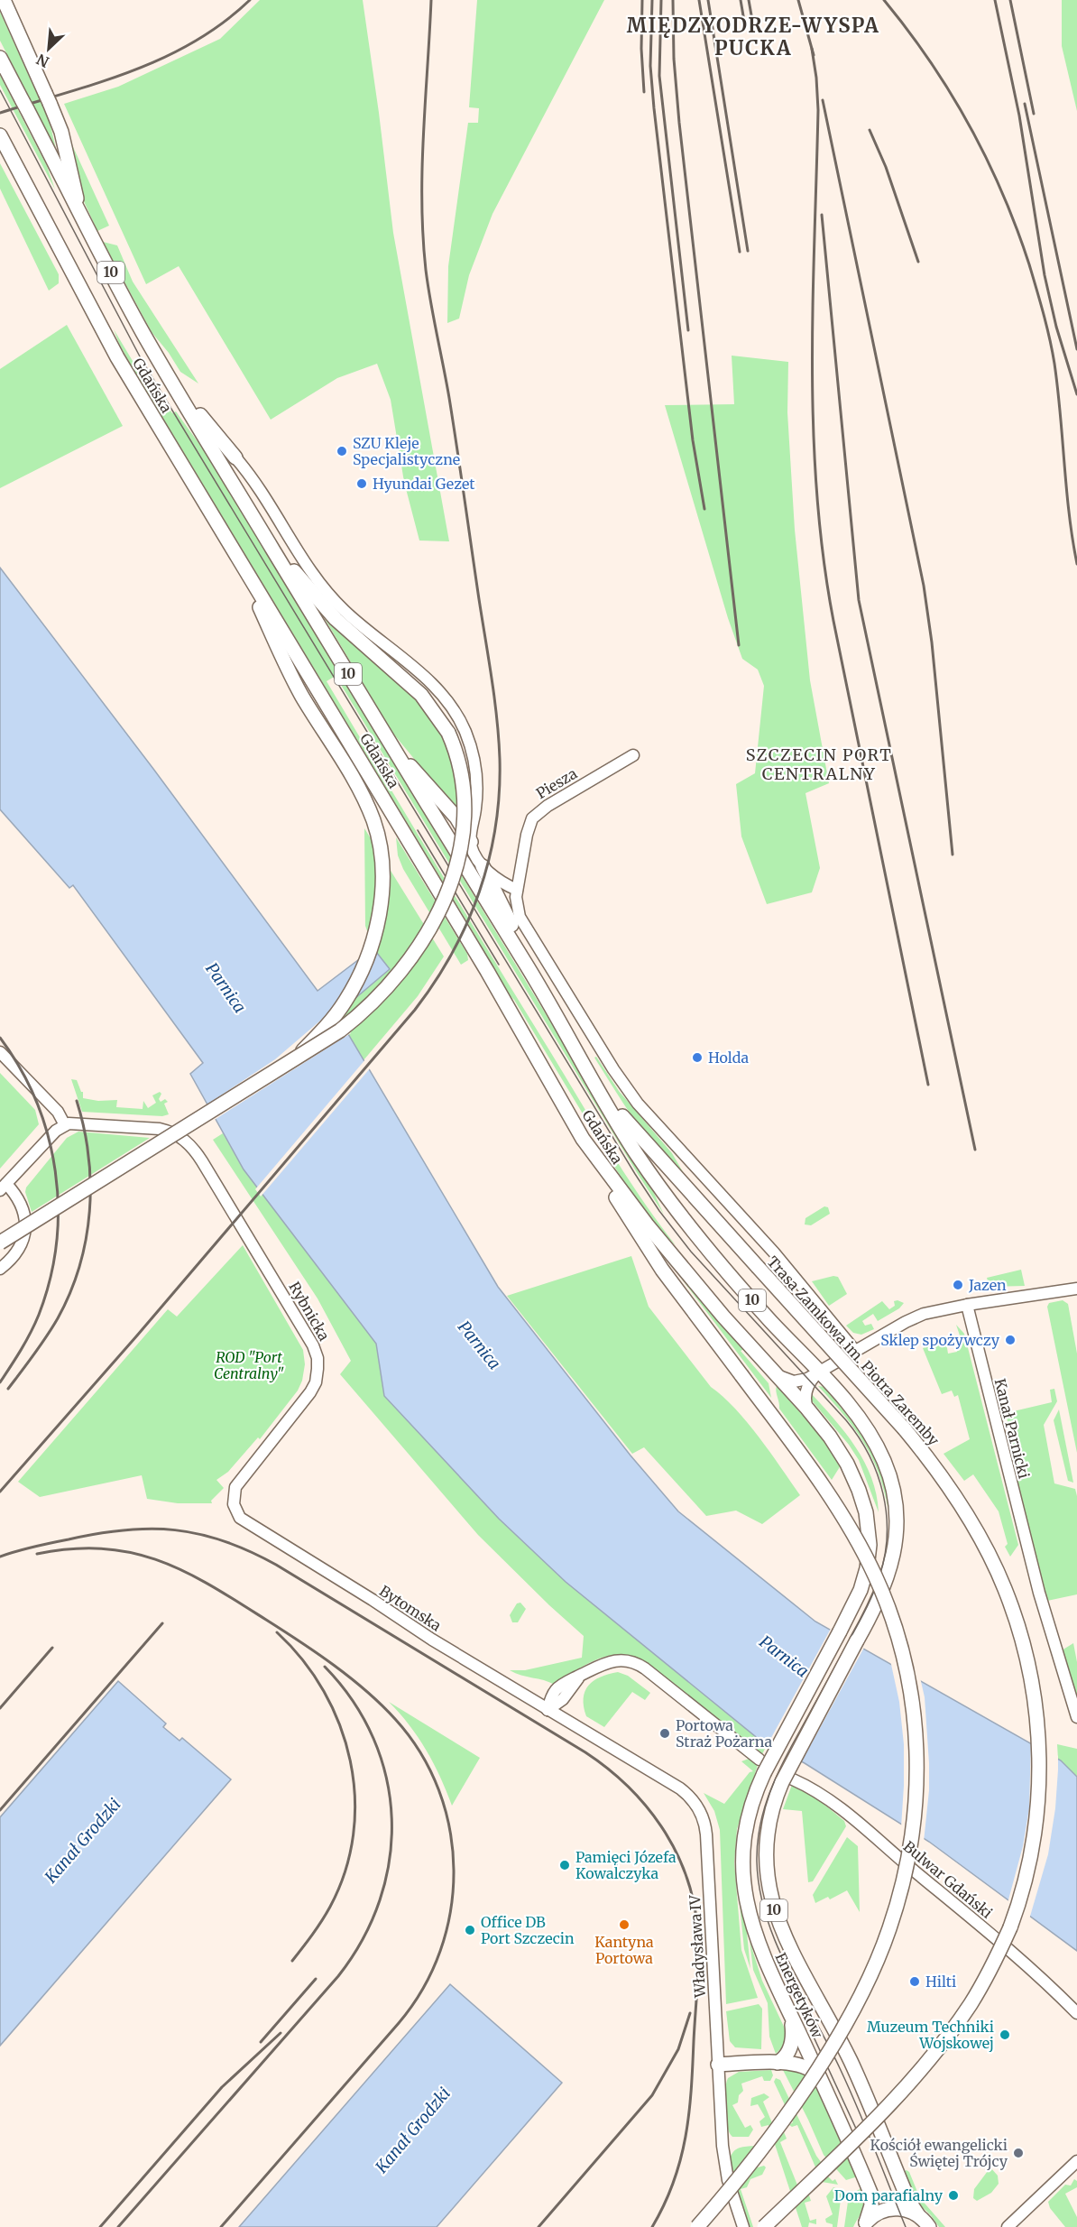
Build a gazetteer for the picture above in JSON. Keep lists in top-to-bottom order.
{
  "streets": {
    "main road": [
      "10",
      "Gdańska",
      "Trasa Zamkowa im. Piotra Zaremby",
      "Energetyków"
    ],
    "street": [
      "Piesza",
      "Rybnicka",
      "Kanał Parnicki",
      "Bytomska",
      "Bulwar Gdański",
      "Władysława IV"
    ]
  },
  "crossings": [
    ["10", "Gdańska"],
    ["Gdańska", "Trasa Zamkowa im. Piotra Zaremby"],
    ["Gdańska", "Bulwar Gdański"],
    ["Gdańska", "Energetyków"],
    ["Rybnicka", "Bytomska"],
    ["Bytomska", "Władysława IV"],
    ["Bulwar Gdański", "Energetyków"]
  ],
  "districts": ["MIĘDZYODRZE-WYSPA PUCKA", "SZCZECIN PORT CENTRALNY"],
  "water": ["Parnica", "Kanał Grodzki"],
  "parks": ["ROD \"Port Centralny\""],
  "places": [
    "SZU Kleje Specjalistyczne",
    "Hyundai Gezet",
    "Holda",
    "Jazen",
    "Sklep spożywczy",
    "Portowa Straż Pożarna",
    "Pamięci Józefa Kowalczyka",
    "Kantyna Portowa",
    "Office DB Port Szczecin",
    "Hilti",
    "Muzeum Techniki Wojskowej",
    "Kościół ewangelicki Świętej Trójcy",
    "Dom parafialny"
  ],
  "north": "bottom left"
}
